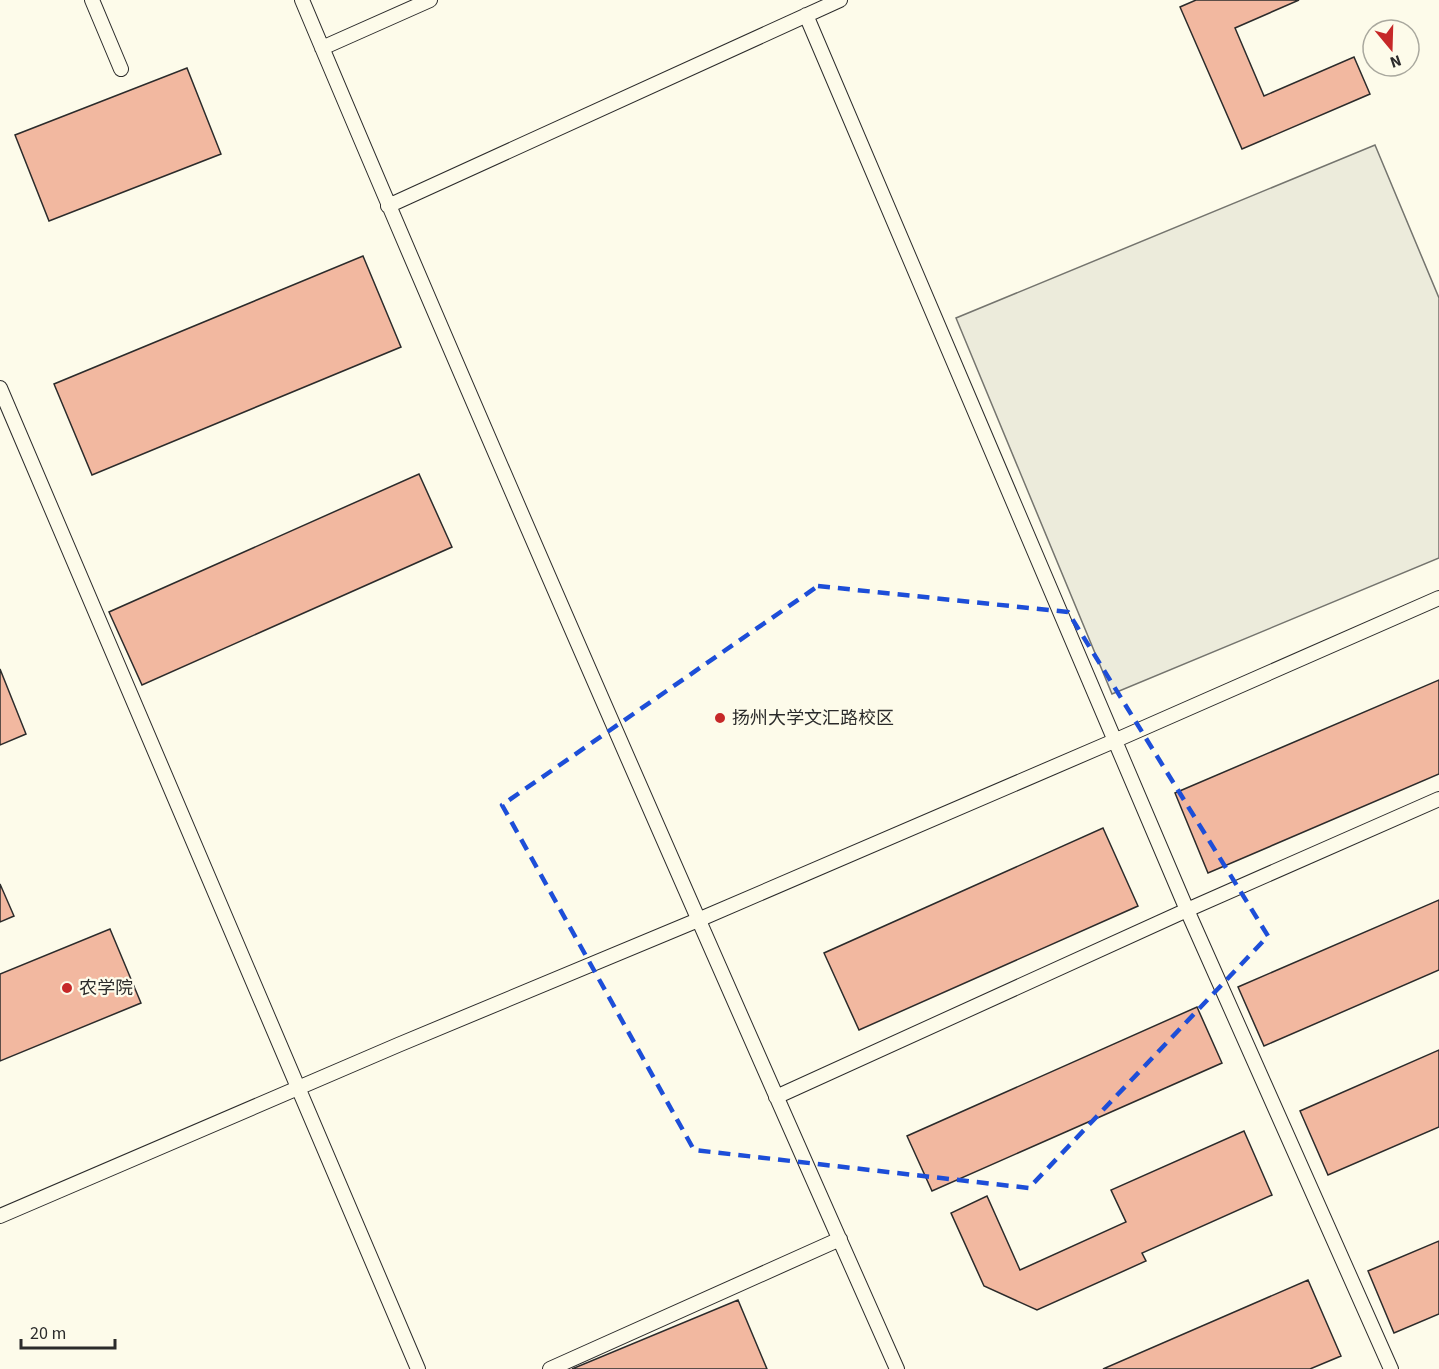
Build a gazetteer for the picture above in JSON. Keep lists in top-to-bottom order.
{
  "places": ["扬州大学文汇路校区", "农学院"],
  "scale_bar": "20 m",
  "north": "bottom"
}
